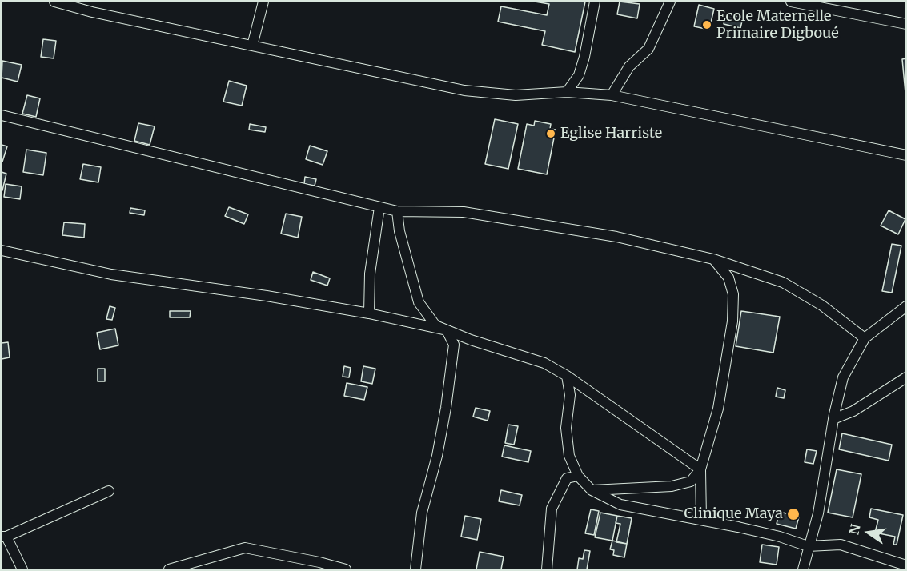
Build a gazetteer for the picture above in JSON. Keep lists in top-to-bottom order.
{
  "places": ["Ecole Maternelle Primaire Digboué", "Eglise Harriste", "Clinique Maya"],
  "north": "left"
}
